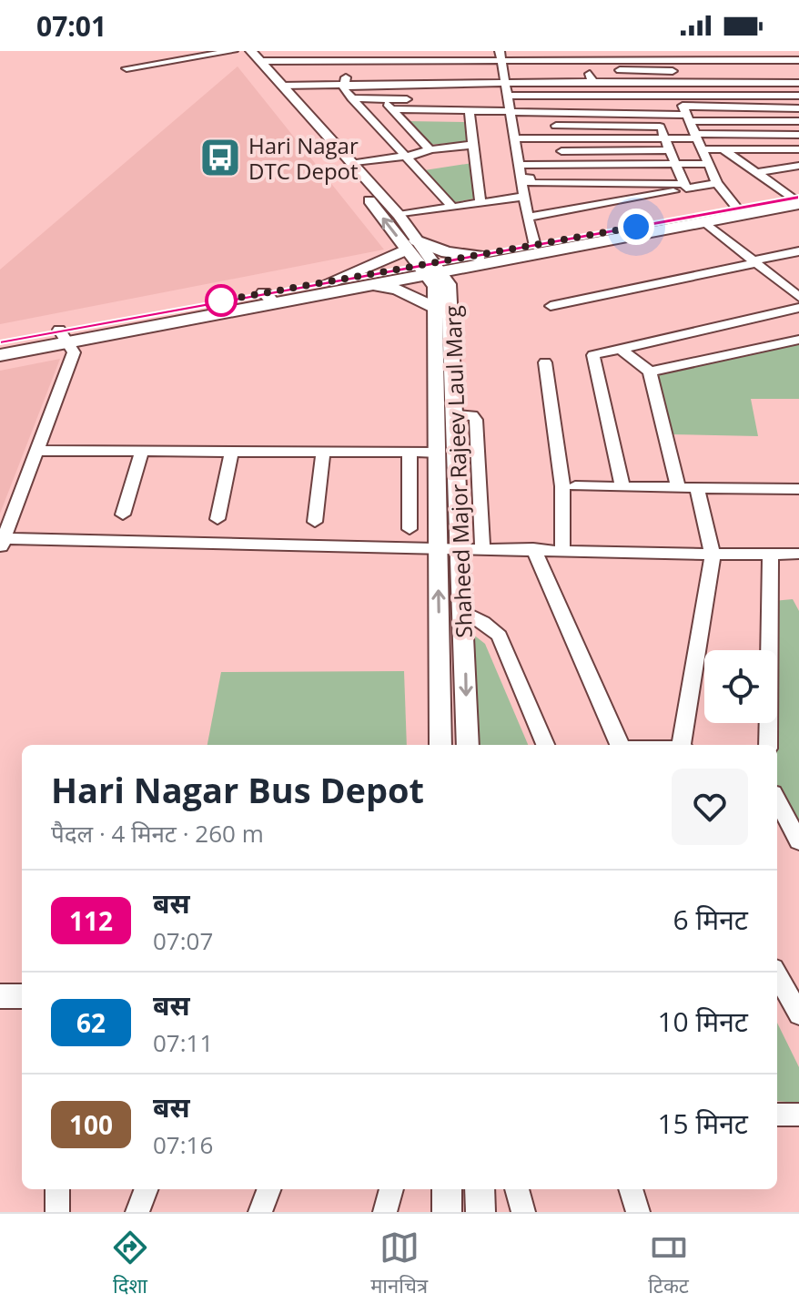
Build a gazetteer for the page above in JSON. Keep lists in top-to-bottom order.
{
  "streets": {
    "street": ["Shaheed Major Rajeev Laul Marg"]
  },
  "places": {
    "bus stop": ["Hari Nagar DTC Depot"]
  },
  "lines": ["bus line 112"],
  "page": {
    "status": "07:01",
    "heading": ["Hari Nagar Bus Depot", "पैदल · 4 मिनट · 260 m"],
    "list": [
      {
        "mark": "112",
        "name": "बस",
        "note": "07:07",
        "value": "6 मिनट"
      },
      {
        "mark": "62",
        "name": "बस",
        "note": "07:11",
        "value": "10 मिनट"
      },
      {
        "mark": "100",
        "name": "बस",
        "note": "07:16",
        "value": "15 मिनट"
      }
    ],
    "tabs": ["दिशा", "मानचित्र", "टिकट"]
  }
}
